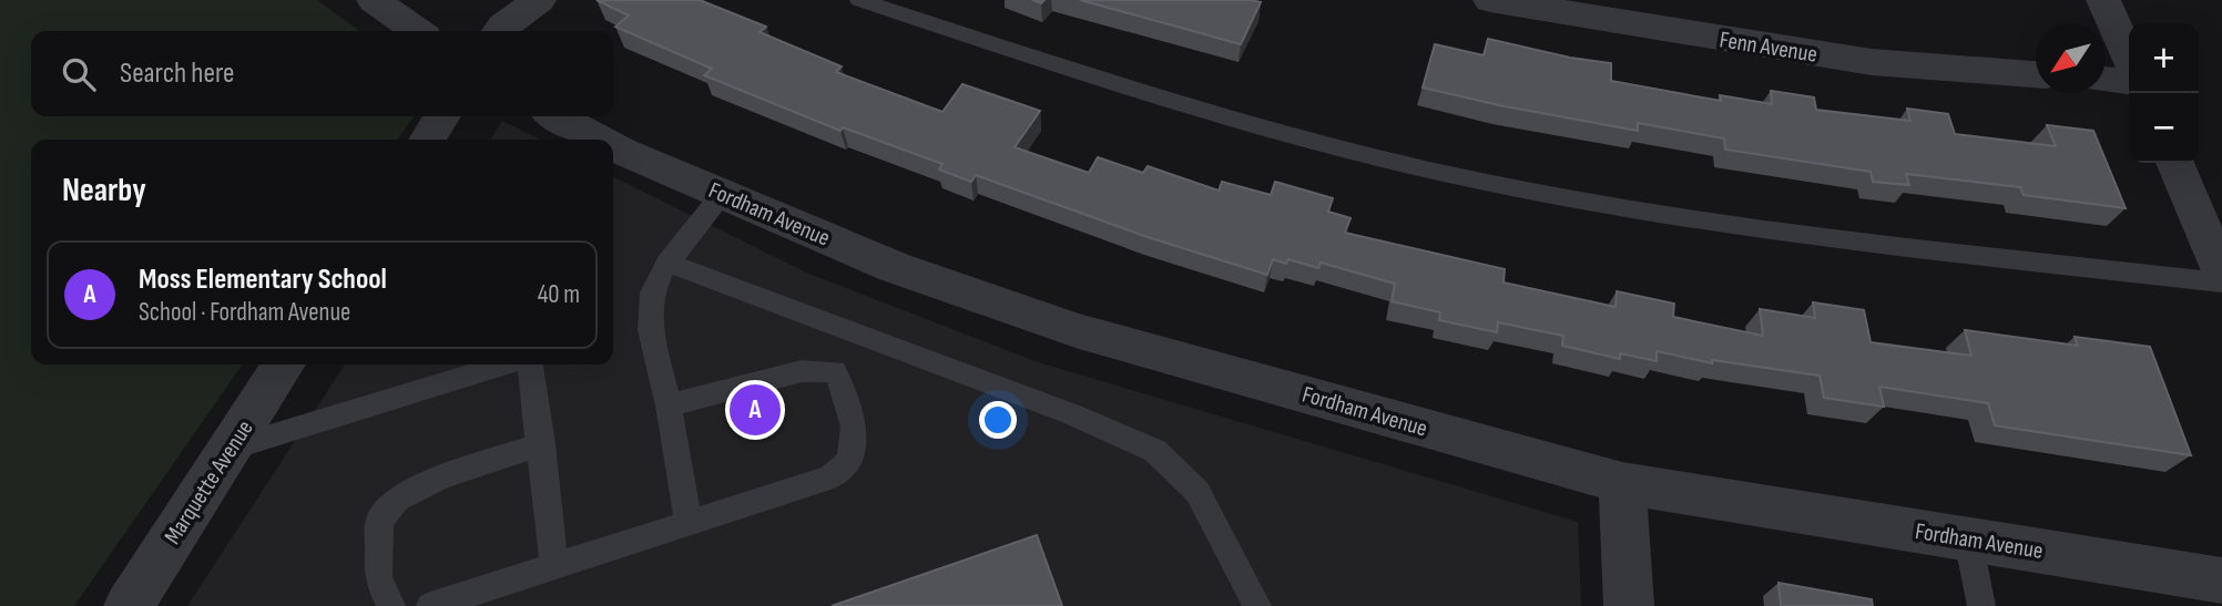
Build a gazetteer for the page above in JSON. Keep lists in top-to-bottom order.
{
  "streets": {
    "street": ["Fenn Avenue", "Fordham Avenue", "Marquette Avenue"]
  },
  "north": "bottom left",
  "page": {
    "map_buttons": ["+", "−"],
    "search": "Search here",
    "heading": "Nearby",
    "list": [
      {
        "mark": "A",
        "name": "Moss Elementary School",
        "note": "School · Fordham Avenue",
        "value": "40 m"
      }
    ],
    "pins": "A"
  }
}
